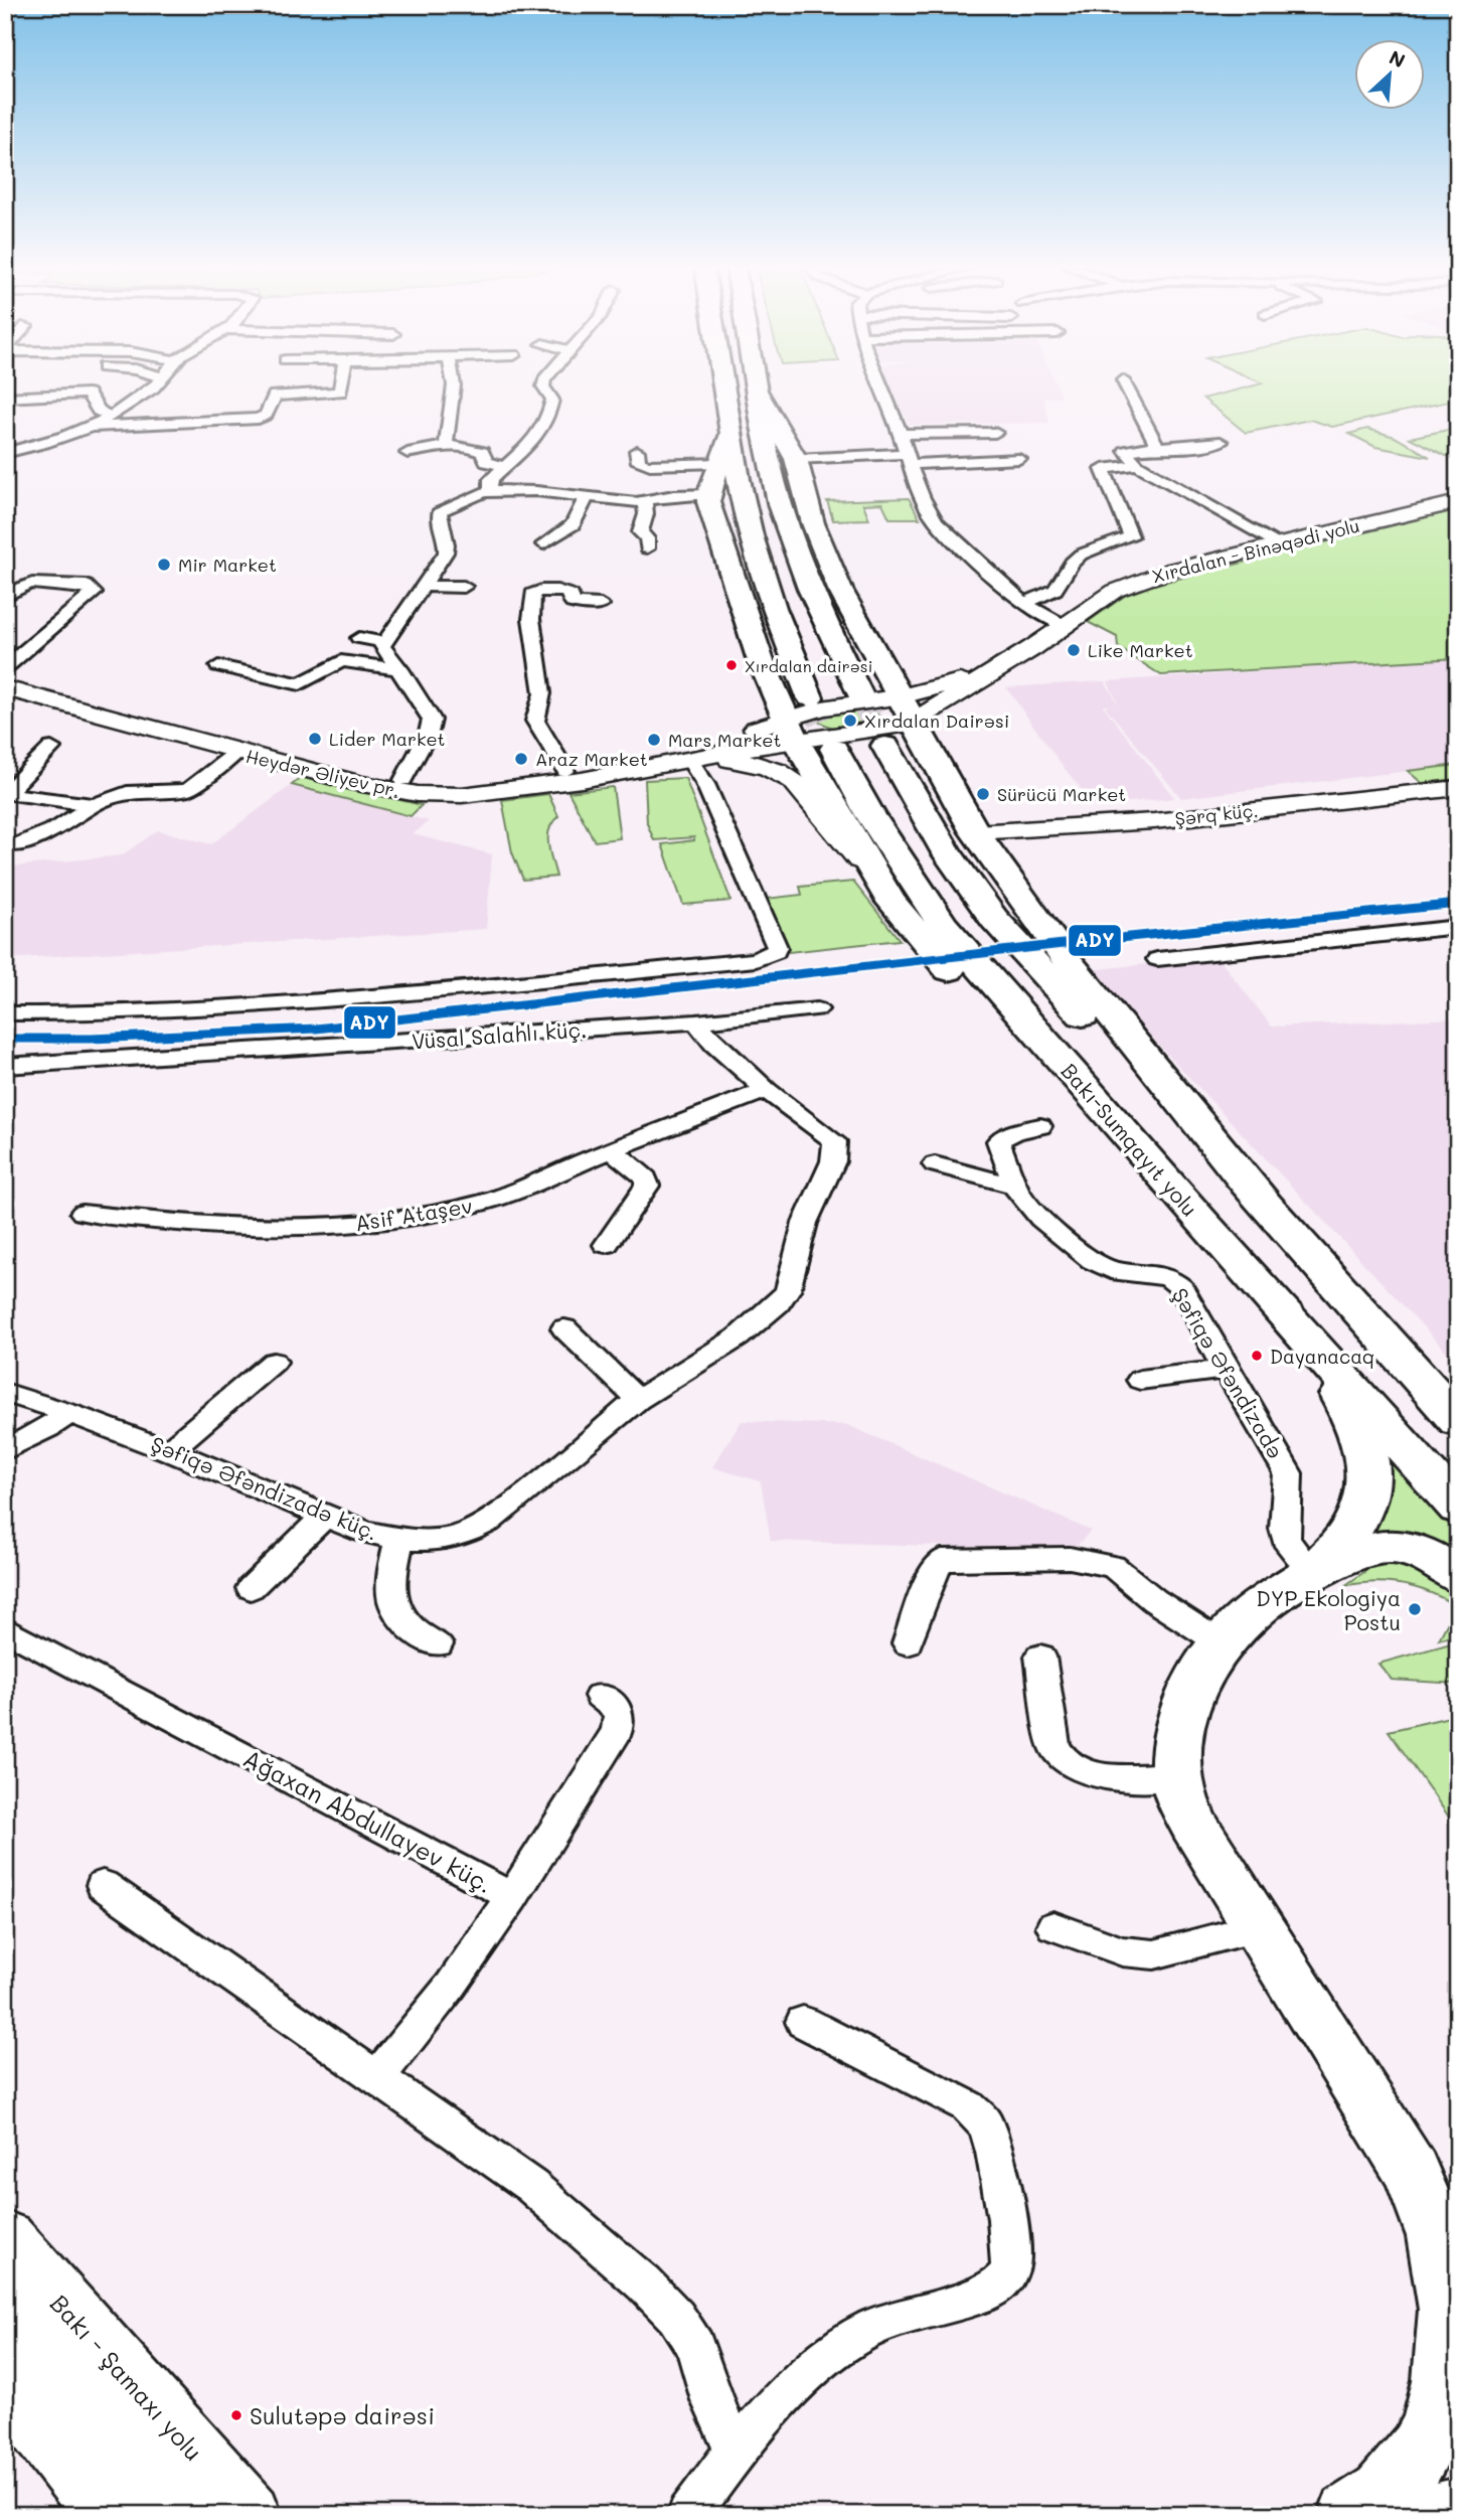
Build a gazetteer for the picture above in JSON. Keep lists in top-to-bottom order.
{
  "streets": {
    "highway": ["Bakı-Sumqayıt yolu", "Bakı - Şamaxı yolu"],
    "main road": ["Xırdalan - Binəqədi yolu", "Heydər Əliyev pr."],
    "street": [
      "Şərq küç.",
      "Vüsal Salahlı küç.",
      "Asif Ataşev",
      "Şəfiqə Əfəndizadə",
      "Şəfiqə Əfəndizadə küç.",
      "Ağaxan Abdullayev küç."
    ]
  },
  "crossings": [
    ["Vüsal Salahlı küç.", "Şəfiqə Əfəndizadə küç."],
    ["Asif Ataşev", "Şəfiqə Əfəndizadə küç."]
  ],
  "places": [
    "Mir Market",
    "Like Market",
    "Xırdalan dairəsi",
    "Xırdalan Dairəsi",
    "Lider Market",
    "Mars Market",
    "Araz Market",
    "Sürücü Market",
    "Dayanacaq",
    "DYP Ekologiya Postu",
    "Sulutəpə dairəsi"
  ],
  "lines": ["transit line ADY"],
  "north": "top right"
}
